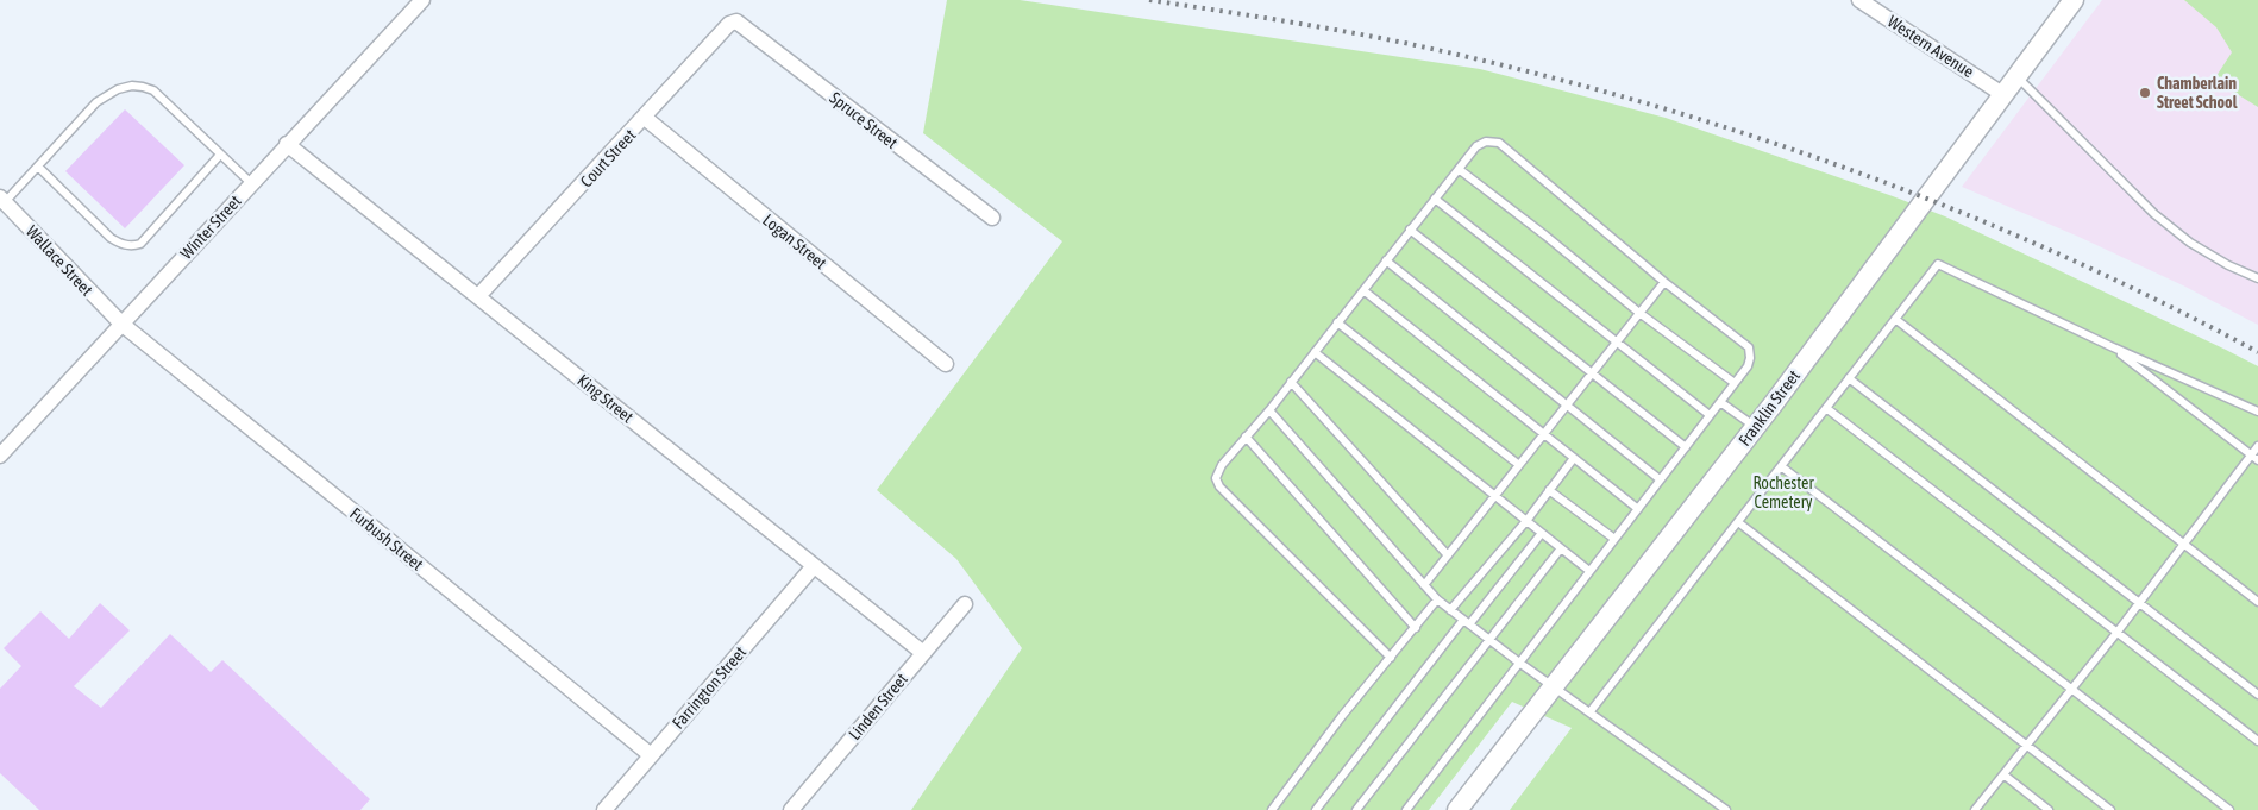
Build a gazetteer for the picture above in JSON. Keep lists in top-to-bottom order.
{
  "streets": {
    "street": [
      "Western Avenue",
      "Spruce Street",
      "Court Street",
      "Winter Street",
      "Logan Street",
      "Wallace Street",
      "King Street",
      "Franklin Street",
      "Furbush Street",
      "Farrington Street",
      "Linden Street"
    ]
  },
  "crossings": [
    ["Western Avenue", "Franklin Street"],
    ["Spruce Street", "Court Street"],
    ["Court Street", "Logan Street"],
    ["Court Street", "King Street"],
    ["Winter Street", "Wallace Street"],
    ["Winter Street", "King Street"],
    ["Winter Street", "Furbush Street"],
    ["Wallace Street", "Furbush Street"],
    ["King Street", "Farrington Street"],
    ["King Street", "Linden Street"],
    ["Furbush Street", "Farrington Street"]
  ],
  "parks": ["Rochester Cemetery"],
  "places": ["Chamberlain Street School"]
}
